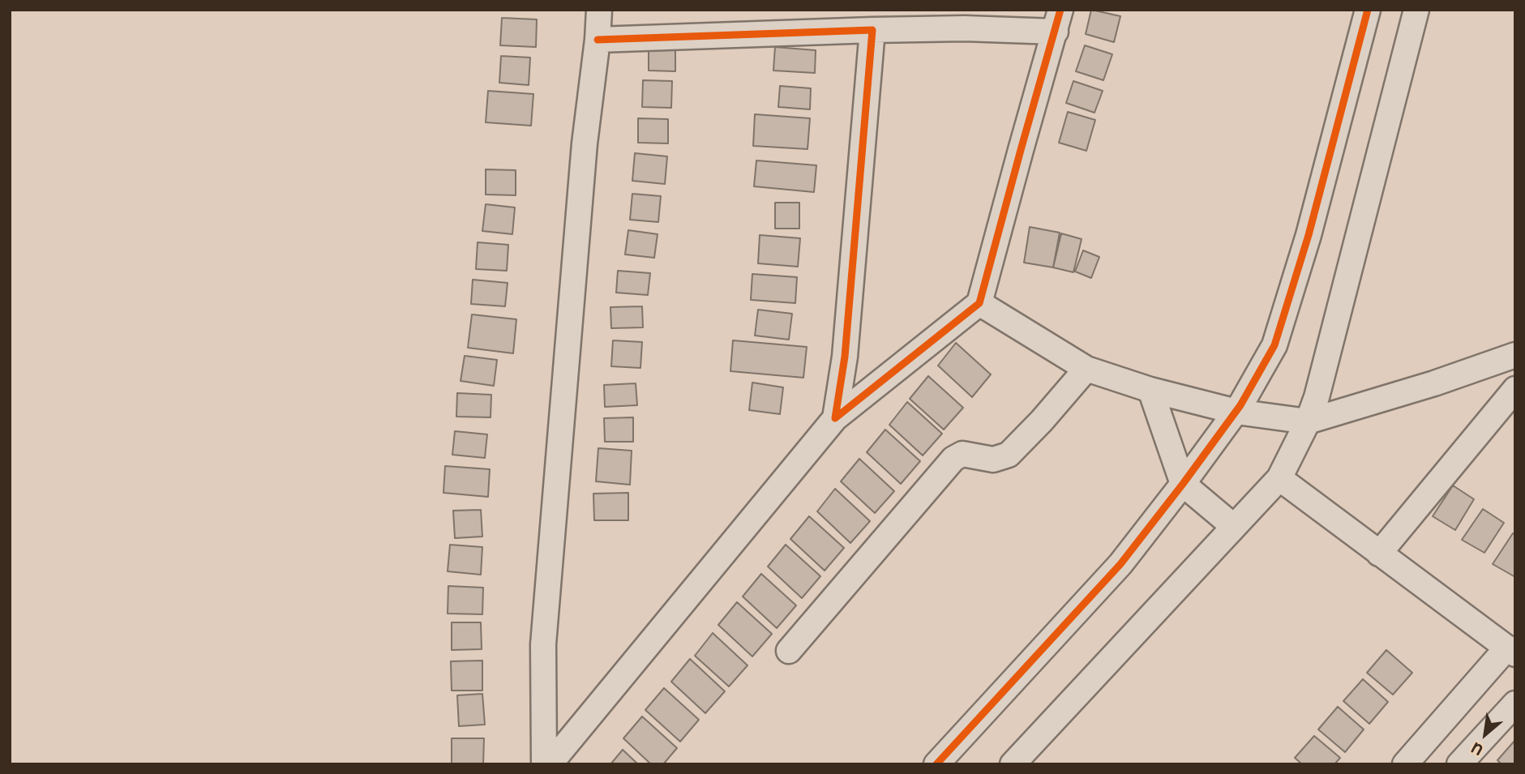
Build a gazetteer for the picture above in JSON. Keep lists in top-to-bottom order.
{
  "north": "bottom left"
}
